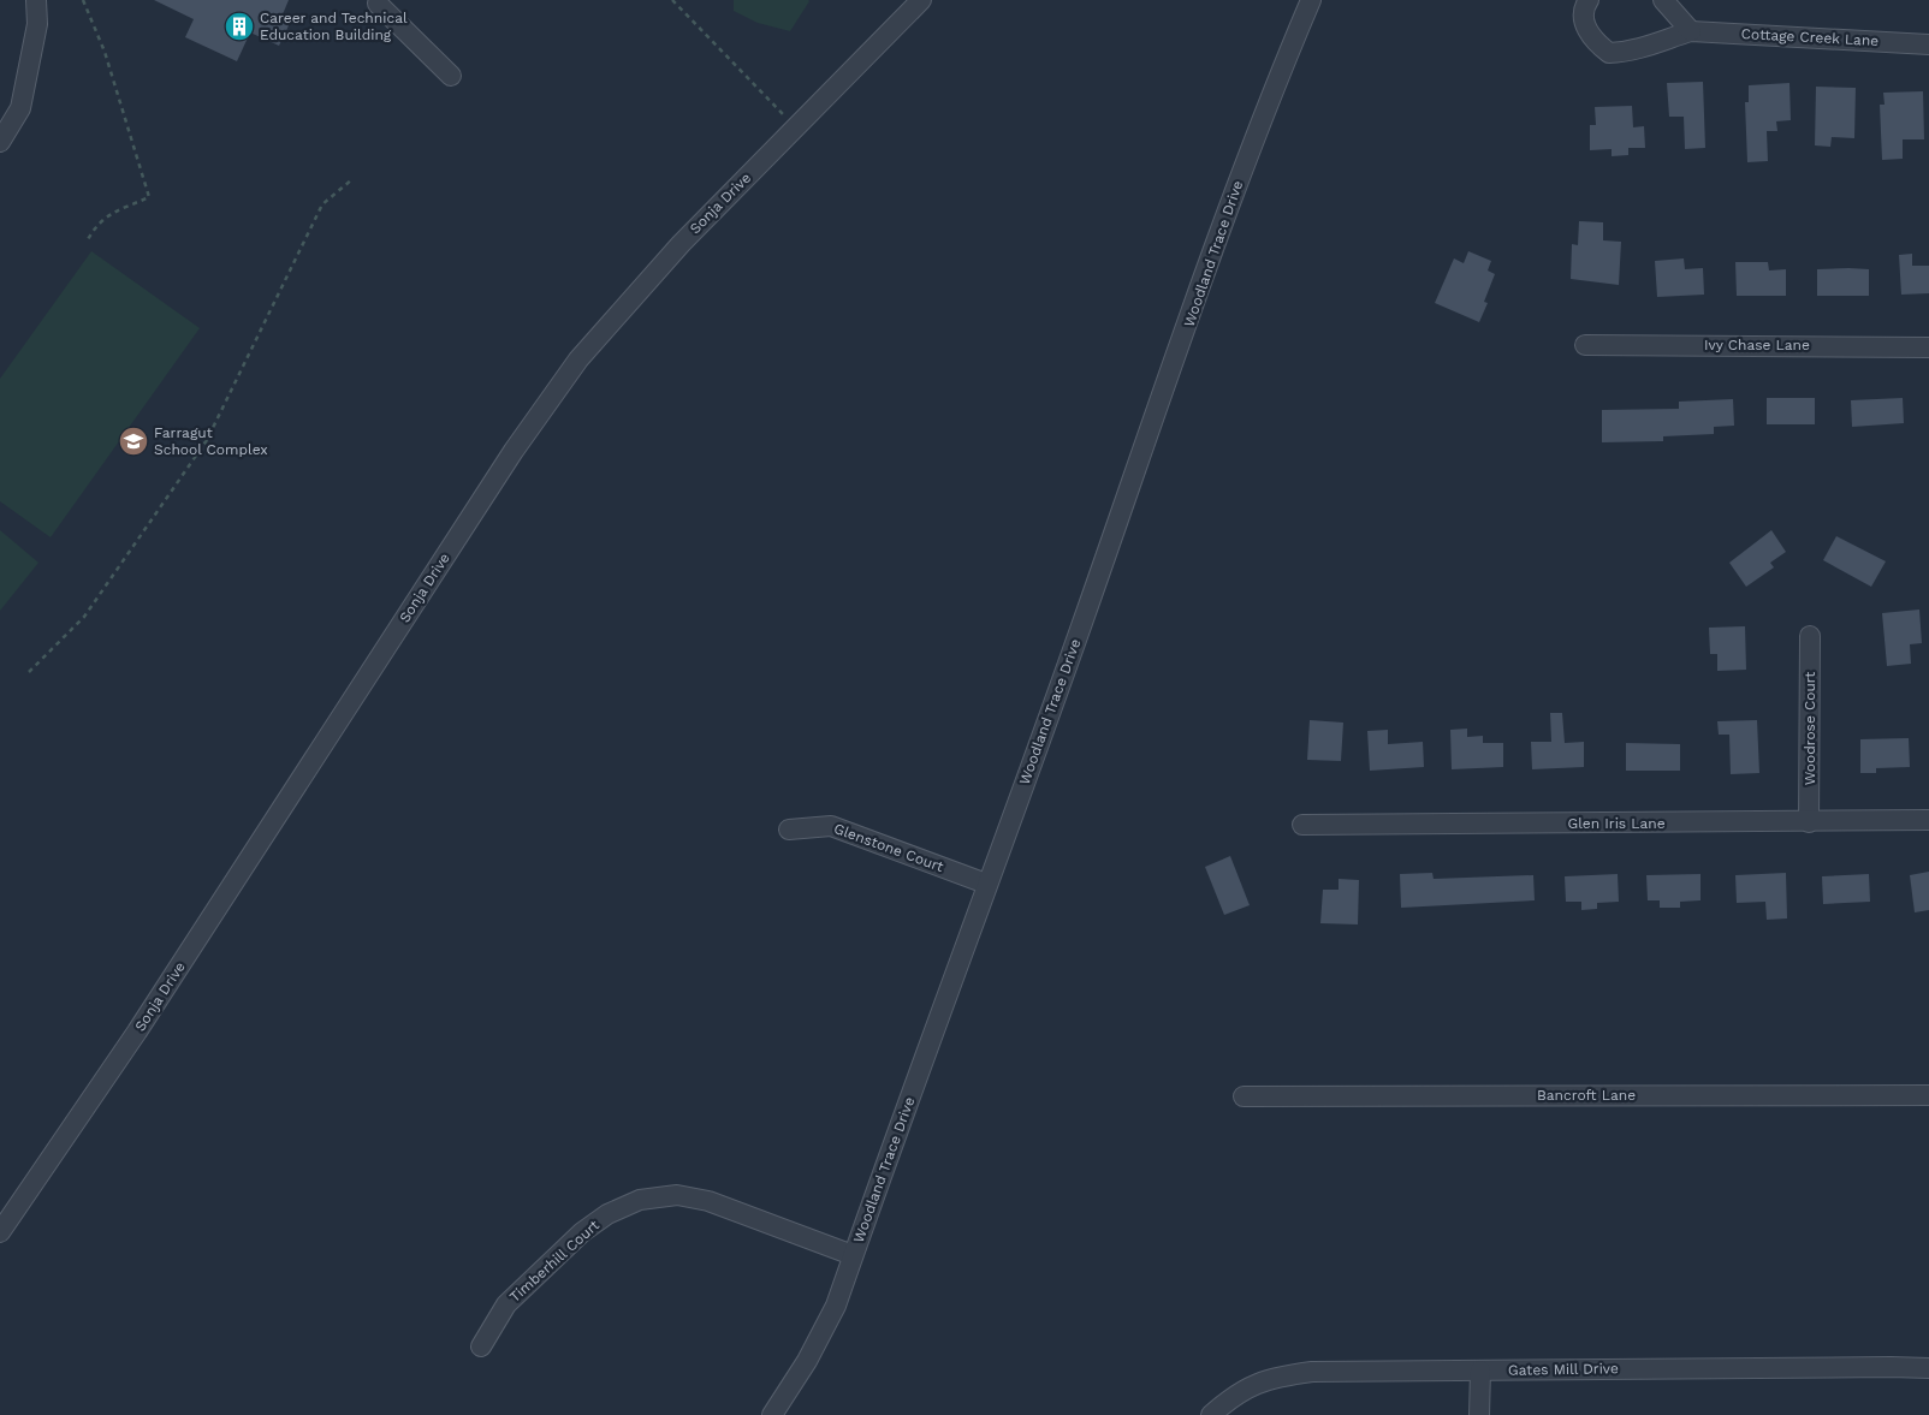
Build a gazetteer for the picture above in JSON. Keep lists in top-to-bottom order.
{
  "streets": {
    "street": [
      "Cottage Creek Lane",
      "Sonja Drive",
      "Woodland Trace Drive",
      "Ivy Chase Lane",
      "Woodrose Court",
      "Glen Iris Lane",
      "Glenstone Court",
      "Bancroft Lane",
      "Timberhill Court",
      "Gates Mill Drive"
    ]
  },
  "crossings": [
    ["Woodland Trace Drive", "Glenstone Court"],
    ["Woodland Trace Drive", "Timberhill Court"],
    ["Woodrose Court", "Glen Iris Lane"]
  ],
  "places": {
    "building": ["Career and Technical Education Building"],
    "school or university": ["Farragut School Complex"]
  }
}
